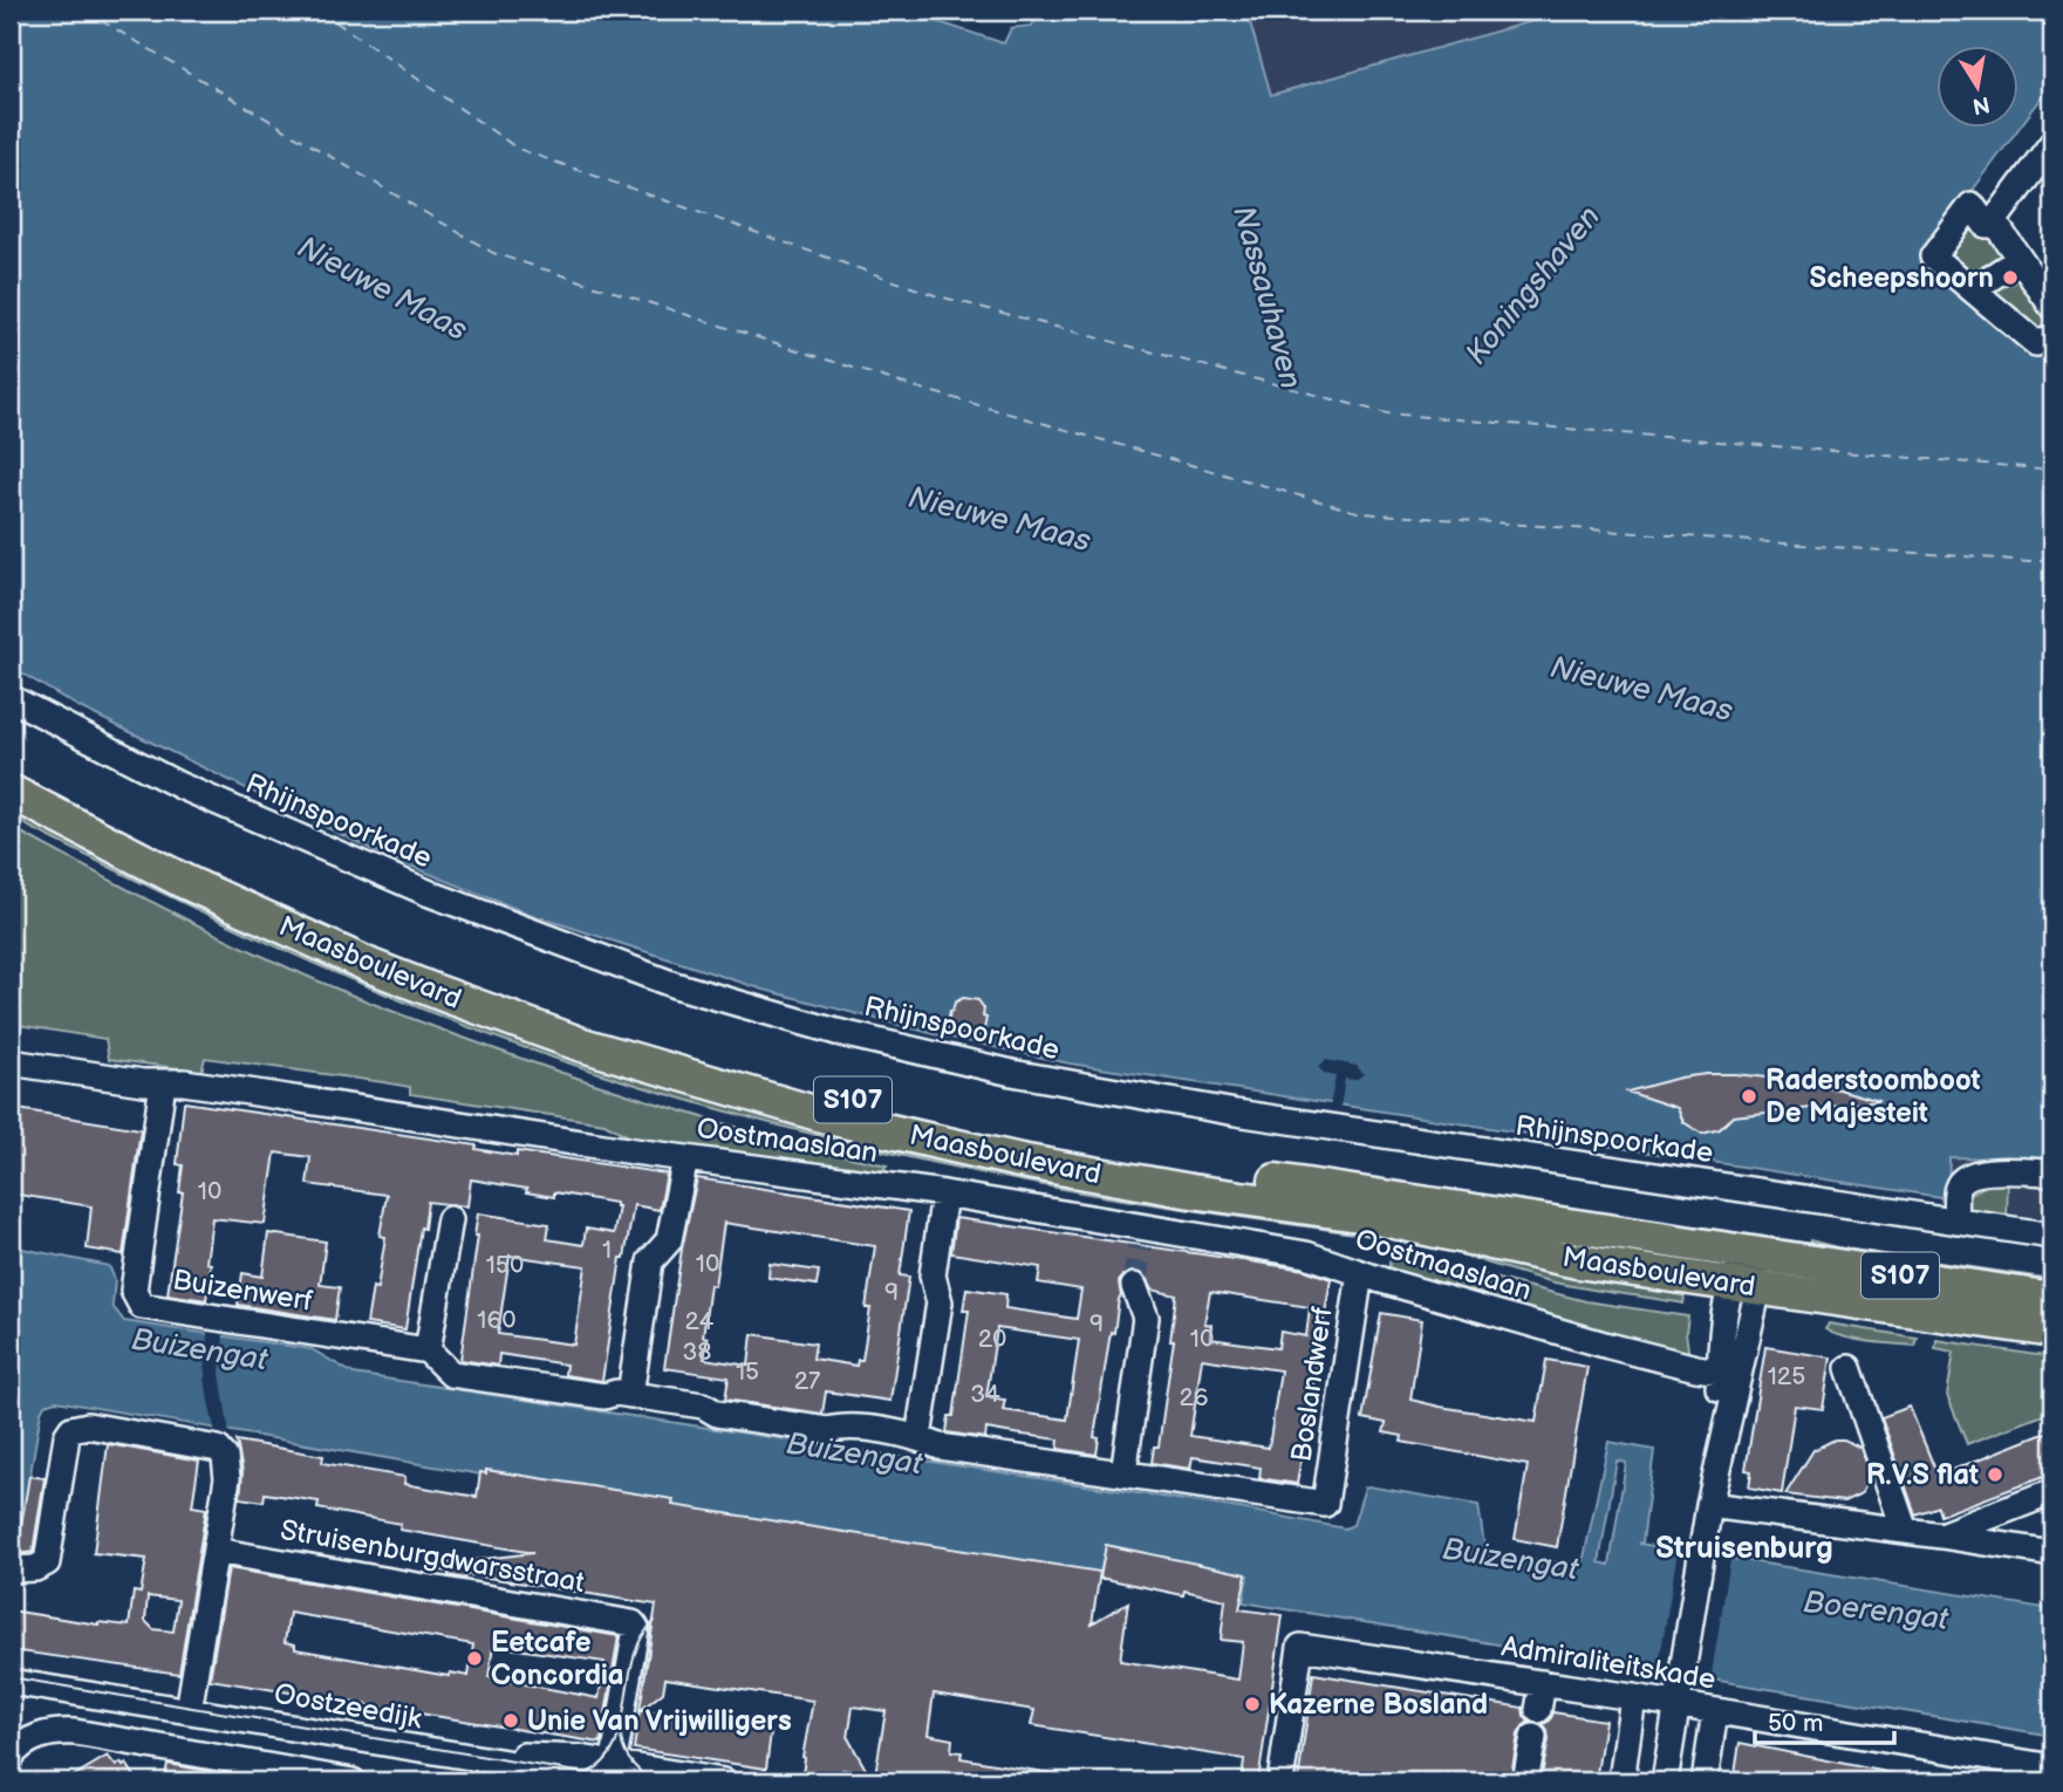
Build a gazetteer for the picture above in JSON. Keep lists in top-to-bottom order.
{
  "streets": {
    "main road": ["Maasboulevard", "S107"],
    "street": [
      "Rhijnspoorkade",
      "Oostmaaslaan",
      "Buizenwerf",
      "Boslandwerf",
      "Struisenburgdwarsstraat",
      "Admiraliteitskade",
      "Oostzeedijk"
    ]
  },
  "crossings": [
    ["Oostmaaslaan", "Buizenwerf"],
    ["Oostmaaslaan", "Boslandwerf"],
    ["Struisenburgdwarsstraat", "Oostzeedijk"]
  ],
  "districts": ["Struisenburg"],
  "water": [
    "Koningshaven",
    "Nieuwe Maas",
    "Nassauhaven",
    "Buizengat",
    "Boerengat"
  ],
  "places": [
    "Scheepshoorn",
    "Raderstoomboot De Majesteit",
    "R.V.S flat",
    "Eetcafe Concordia",
    "Kazerne Bosland",
    "Unie Van Vrijwilligers"
  ],
  "house_numbers": [
    "10",
    "1",
    "10",
    "150",
    "9",
    "160",
    "24",
    "9",
    "20",
    "10",
    "38",
    "15",
    "125",
    "27",
    "34",
    "26"
  ],
  "scale_bar": "50 m",
  "north": "bottom"
}
